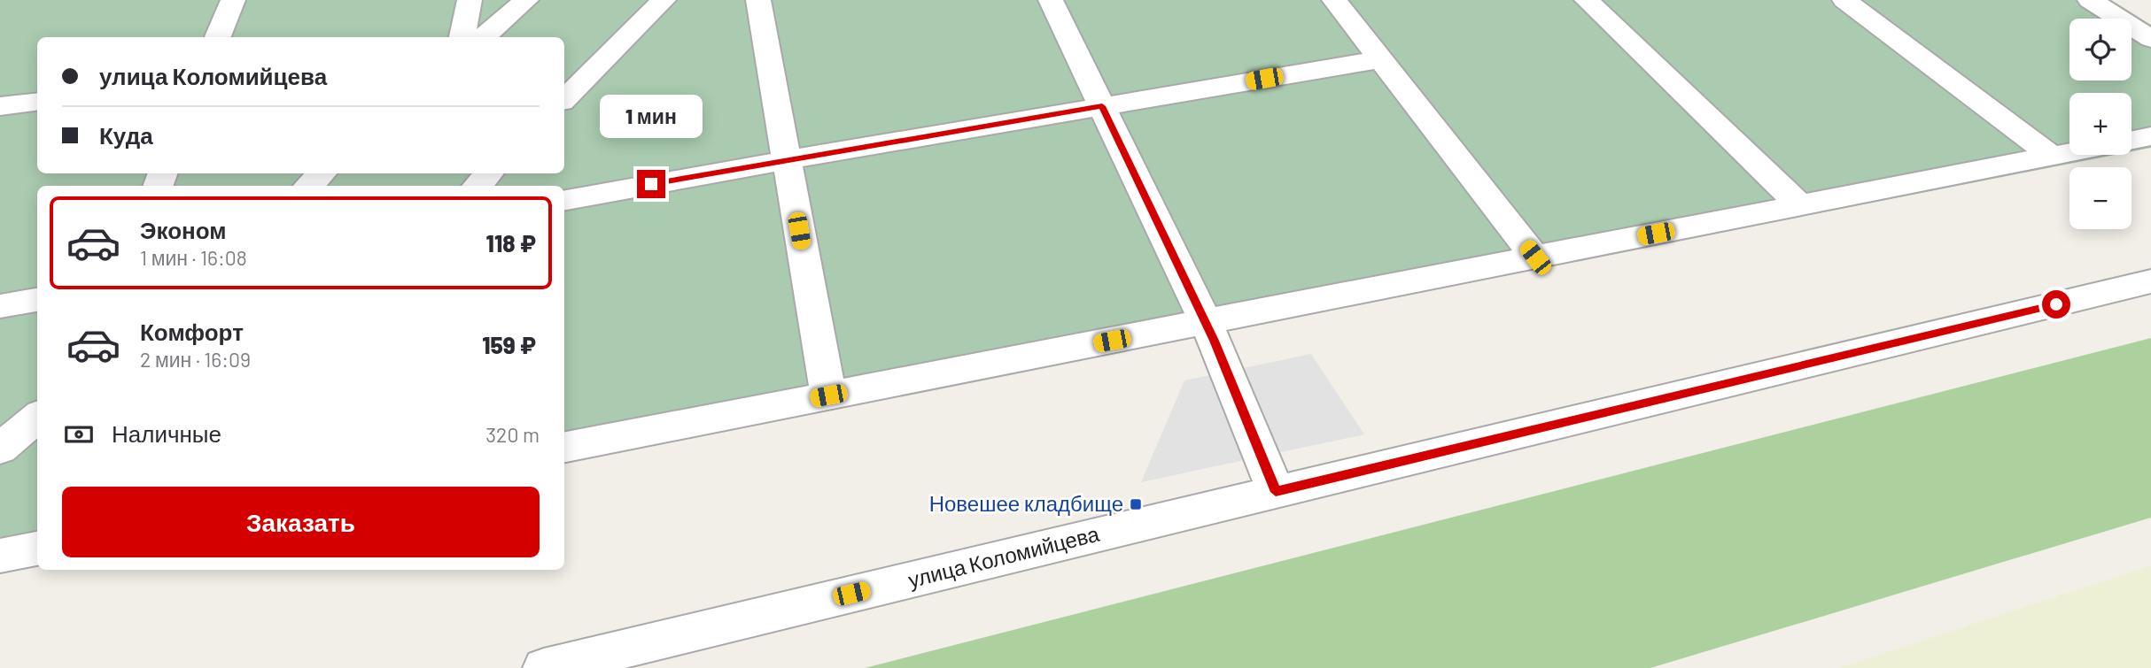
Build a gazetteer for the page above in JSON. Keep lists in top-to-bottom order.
{
  "streets": {
    "street": ["улица Коломийцева"]
  },
  "places": {
    "transit": ["Новешее кладбище"]
  },
  "page": {
    "map_buttons": ["+", "−"],
    "banner": ["улица Коломийцева", "Куда"],
    "bubble": "1 мин",
    "list": [
      {
        "name": "Эконом",
        "note": "1 мин · 16:08",
        "value": "118 ₽"
      },
      {
        "name": "Комфорт",
        "note": "2 мин · 16:09",
        "value": "159 ₽"
      }
    ],
    "pay": ["Наличные", "320 m"],
    "buttons": "Заказать"
  }
}
